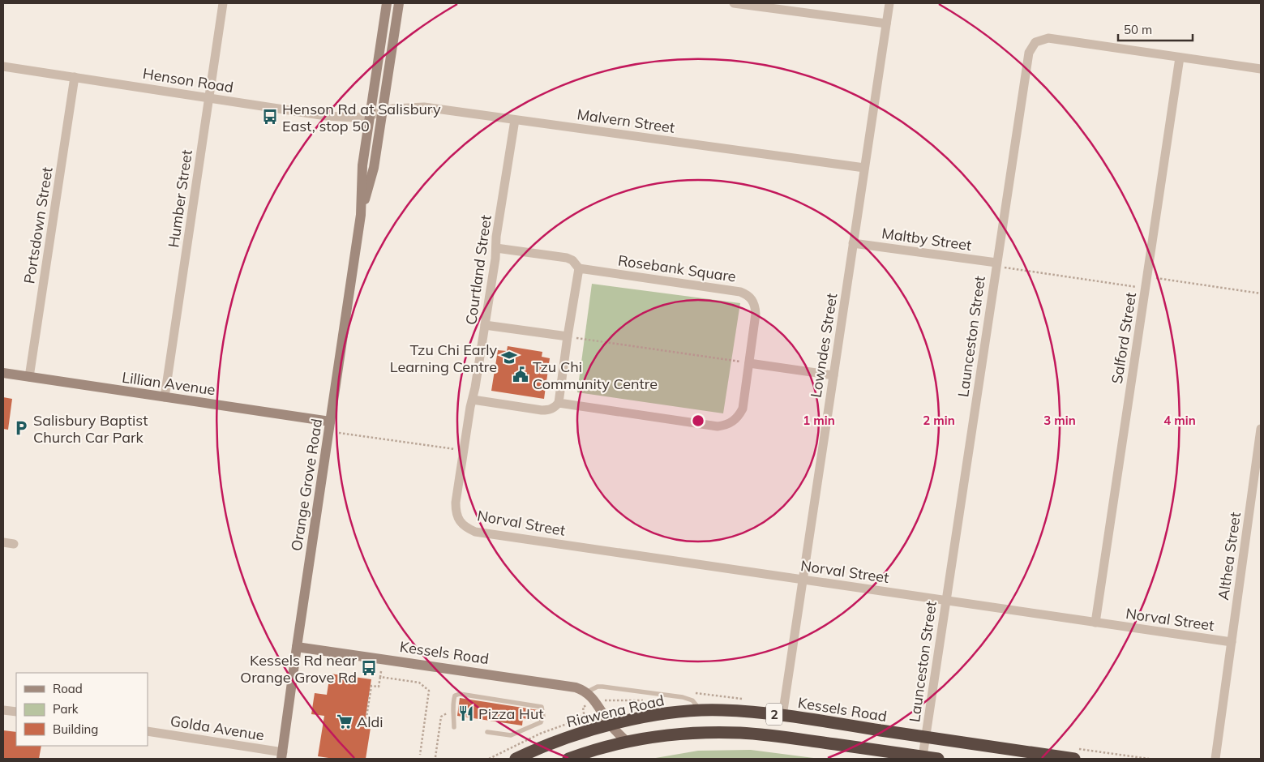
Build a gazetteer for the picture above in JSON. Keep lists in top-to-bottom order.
{
  "streets": {
    "highway": ["Kessels Road", "Riawena Road", "2"],
    "main road": ["Lillian Avenue", "Orange Grove Road"],
    "street": [
      "Henson Road",
      "Malvern Street",
      "Humber Street",
      "Portsdown Street",
      "Maltby Street",
      "Rosebank Square",
      "Courtland Street",
      "Launceston Street",
      "Salford Street",
      "Lowndes Street",
      "Norval Street",
      "Althea Street",
      "Golda Avenue"
    ]
  },
  "crossings": [
    ["Henson Road", "Malvern Street"],
    ["Henson Road", "Humber Street"],
    ["Henson Road", "Portsdown Street"],
    ["Henson Road", "Orange Grove Road"],
    ["Malvern Street", "Courtland Street"],
    ["Malvern Street", "Lowndes Street"],
    ["Malvern Street", "Orange Grove Road"],
    ["Humber Street", "Lillian Avenue"],
    ["Portsdown Street", "Lillian Avenue"],
    ["Maltby Street", "Launceston Street"],
    ["Maltby Street", "Lowndes Street"],
    ["Rosebank Square", "Courtland Street"],
    ["Courtland Street", "Norval Street"],
    ["Launceston Street", "Salford Street"],
    ["Launceston Street", "Norval Street"],
    ["Launceston Street", "Kessels Road"],
    ["Launceston Street", "2"],
    ["Salford Street", "Norval Street"],
    ["Lowndes Street", "Norval Street"],
    ["Lowndes Street", "Kessels Road"],
    ["Lillian Avenue", "Orange Grove Road"],
    ["Orange Grove Road", "Kessels Road"],
    ["Orange Grove Road", "Golda Avenue"],
    ["Norval Street", "Althea Street"],
    ["Kessels Road", "Riawena Road"],
    ["Kessels Road", "2"]
  ],
  "places": {
    "bus stop": ["Henson Rd at Salisbury East, stop 50", "Kessels Rd near Orange Grove Rd"],
    "school or university": ["Tzu Chi Early Learning Centre"],
    "public building": ["Tzu Chi Community Centre"],
    "parking": ["Salisbury Baptist Church Car Park"],
    "restaurant": ["Pizza Hut"],
    "supermarket": ["Aldi"]
  },
  "legend": ["Road", "Park", "Building"],
  "scale_bar": "50 m",
  "rings": [
    "1 min",
    "2 min",
    "3 min",
    "4 min"
  ]
}
